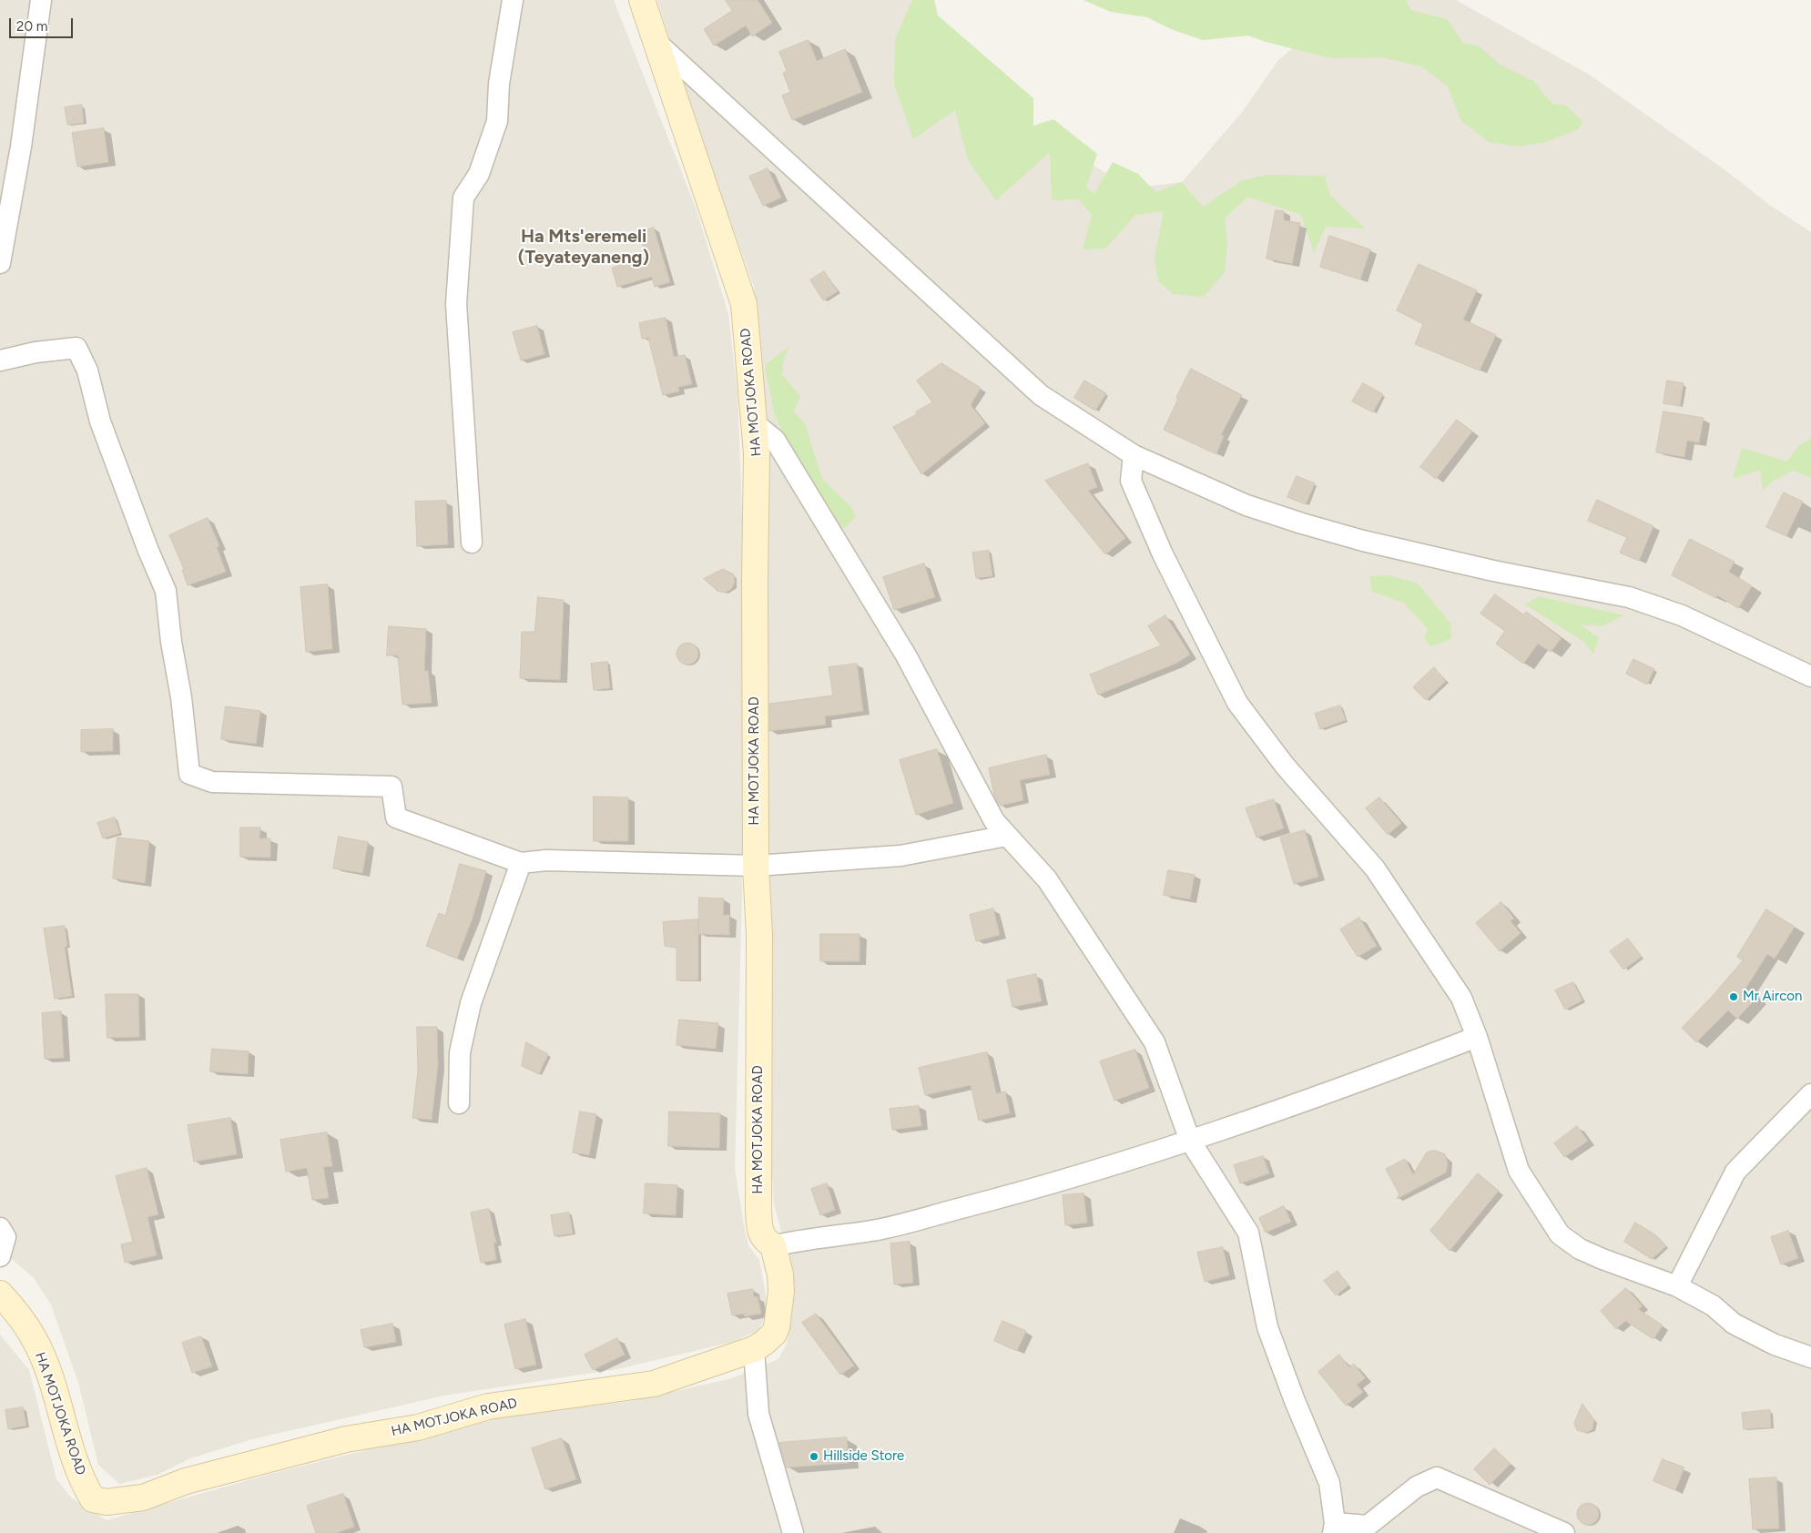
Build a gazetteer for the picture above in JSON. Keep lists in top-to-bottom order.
{
  "streets": {
    "street": ["HA MOTJOKA ROAD"]
  },
  "districts": ["Ha Mts'eremeli (Teyateyaneng)"],
  "places": ["Mr Aircon", "Hillside Store"],
  "scale_bar": "20 m"
}
